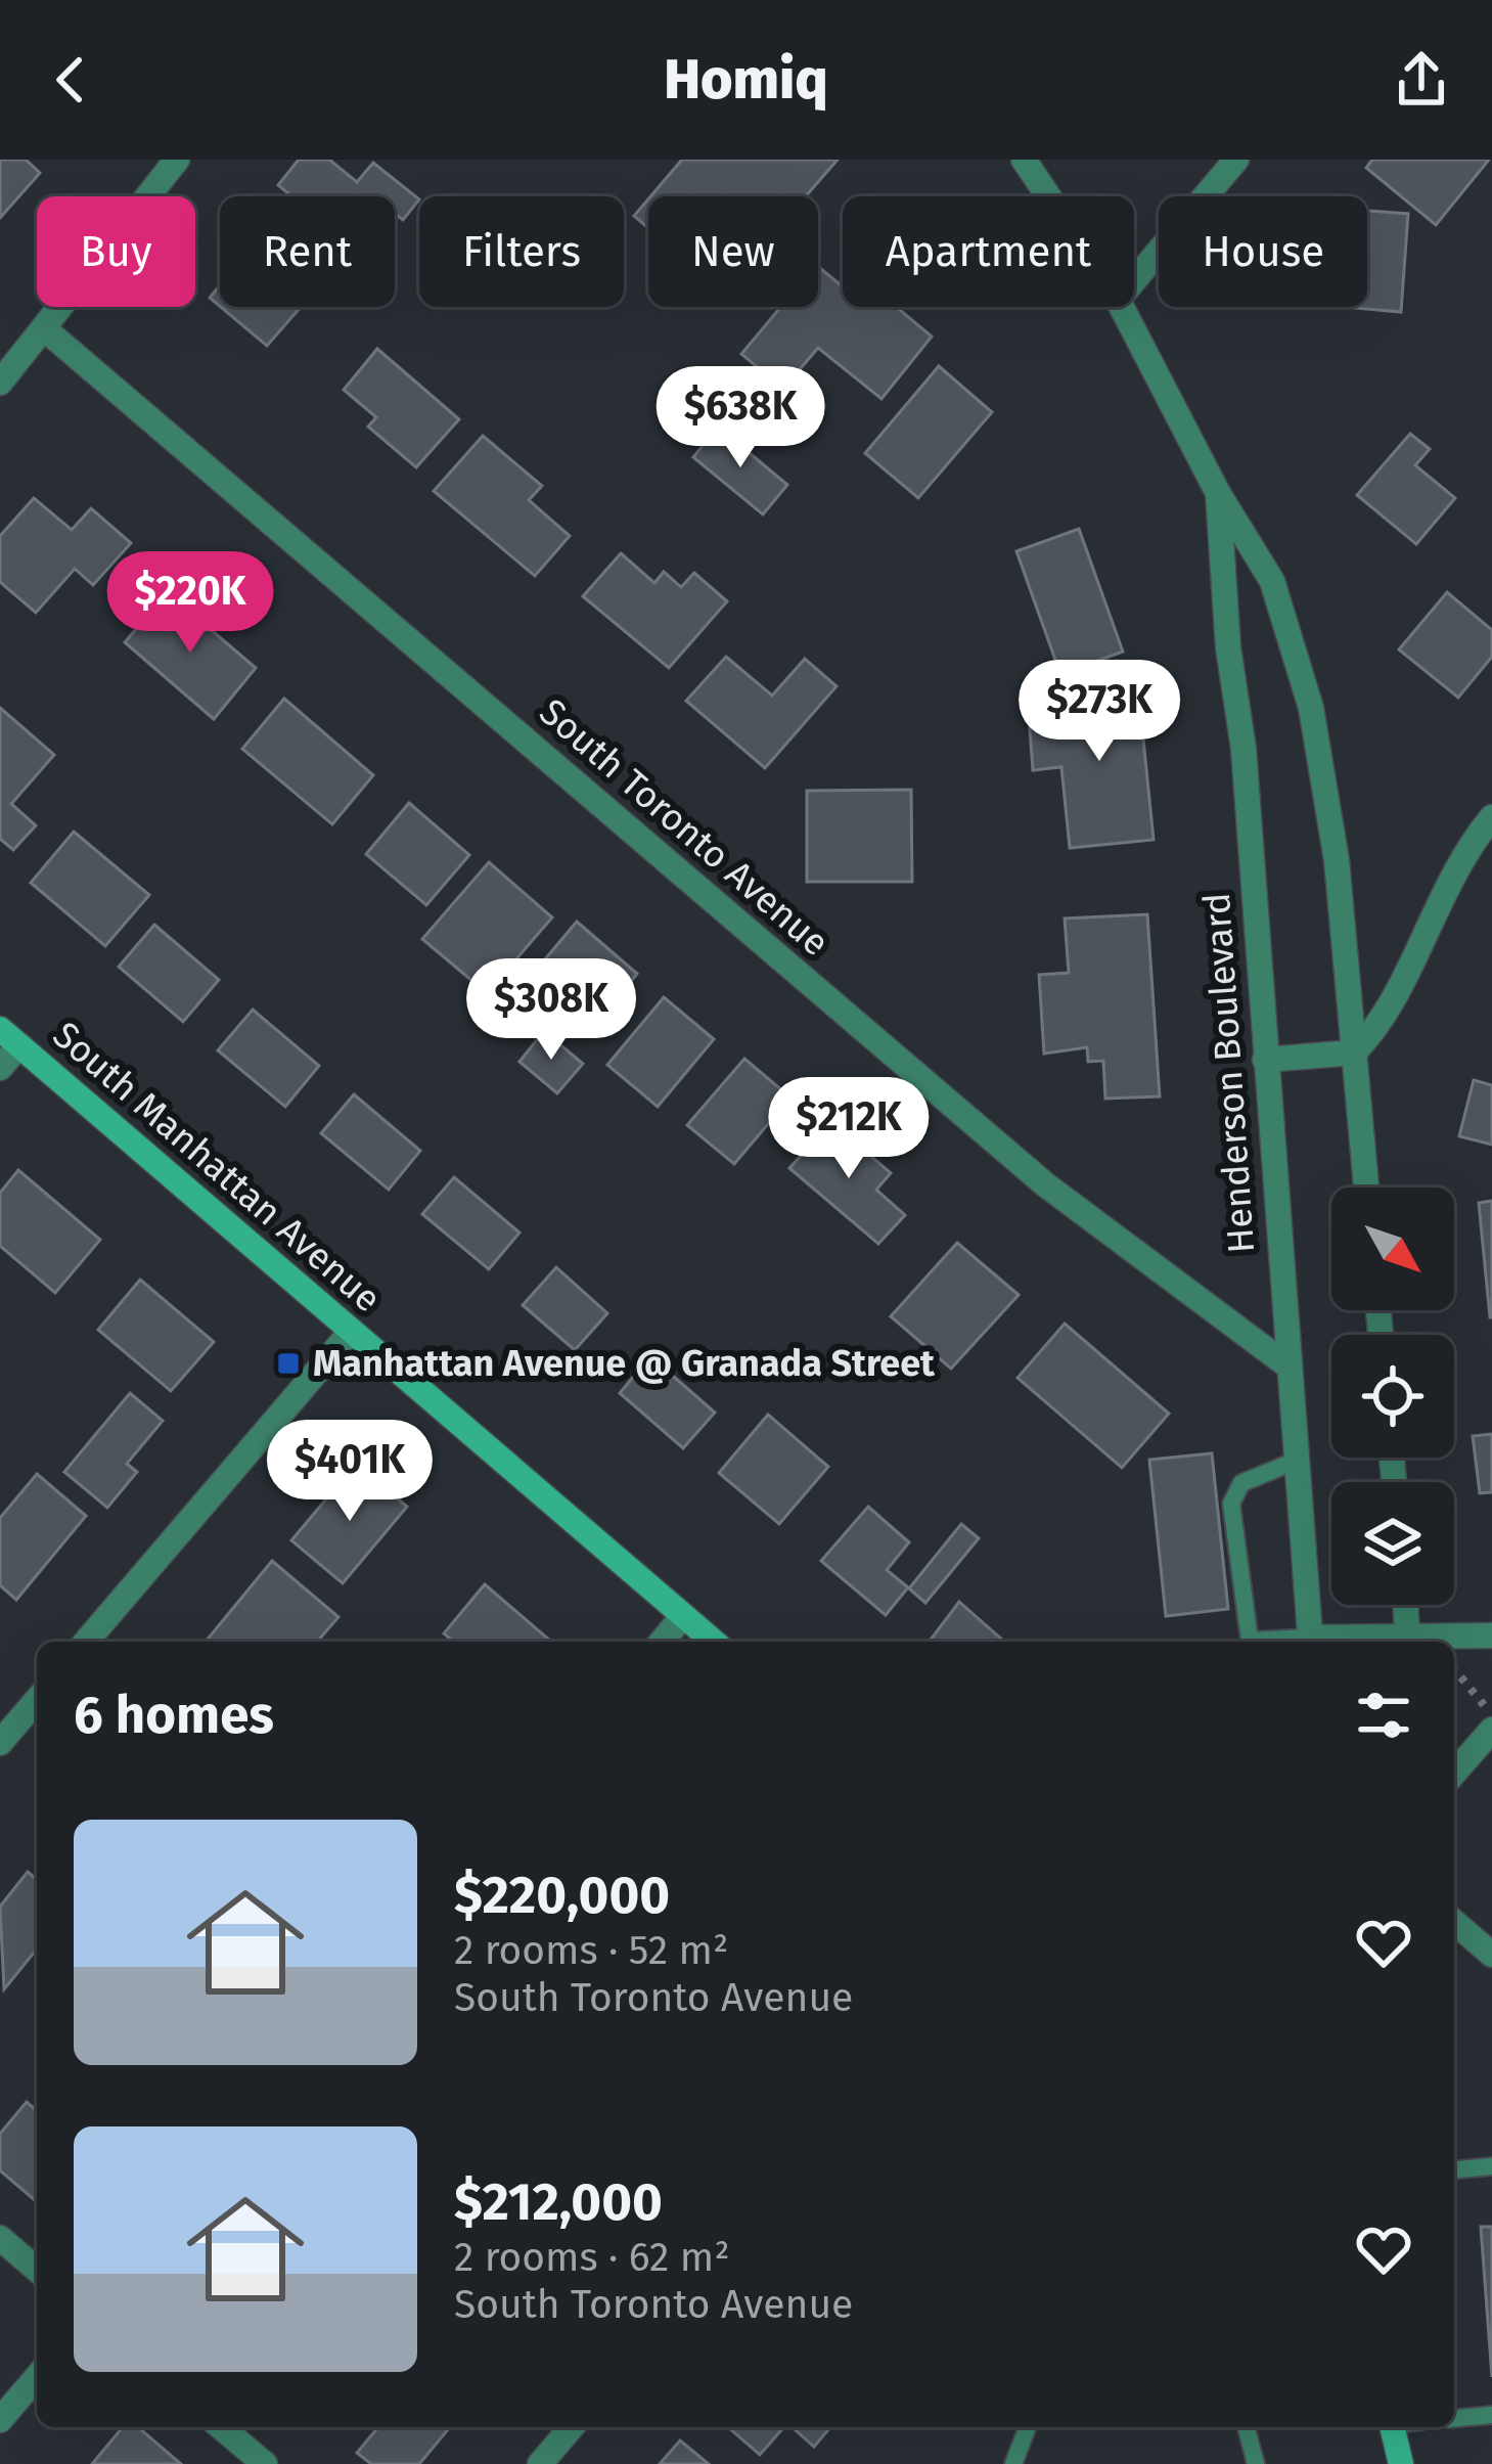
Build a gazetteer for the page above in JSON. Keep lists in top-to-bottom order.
{
  "streets": {
    "main road": ["South Manhattan Avenue"],
    "street": ["South Toronto Avenue", "Henderson Boulevard"]
  },
  "crossings": [
    ["South Toronto Avenue", "Henderson Boulevard"]
  ],
  "places": {
    "transit": ["Manhattan Avenue @ Granada Street"]
  },
  "north": "bottom right",
  "page": {
    "header": "Homiq",
    "chip": [
      "Buy",
      "Rent",
      "Filters",
      "New",
      "Apartment",
      "House"
    ],
    "price": [
      "$638K",
      "$220K",
      "$273K",
      "$308K",
      "$212K",
      "$401K"
    ],
    "heading": "6 homes",
    "list": [
      {
        "name": "$220,000",
        "note": "2 rooms · 52 m² · South Toronto Avenue"
      },
      {
        "name": "$212,000",
        "note": "2 rooms · 62 m² · South Toronto Avenue"
      }
    ]
  }
}
